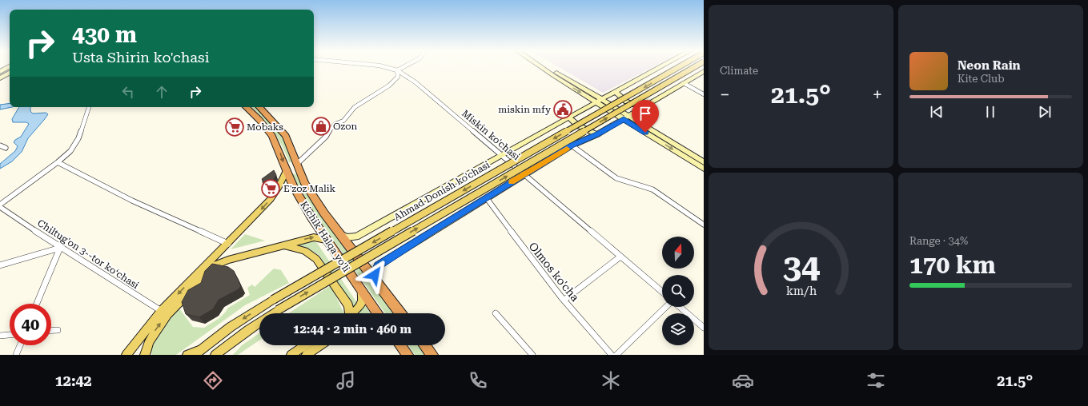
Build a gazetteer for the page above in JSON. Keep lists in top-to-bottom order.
{
  "streets": {
    "highway": ["Kichik Halqa yo'li"],
    "main road": ["Ahmad Donish ko'chasi"],
    "street": ["Miskin ko'chasi", "Chiltug'on 3--tor koʻchasi", "Olmos ko'cha"]
  },
  "crossings": [
    ["Miskin ko'chasi", "Ahmad Donish ko'chasi"],
    ["Ahmad Donish ko'chasi", "Kichik Halqa yo'li"]
  ],
  "places": {
    "public building": ["miskin mfy"],
    "shop": ["Ozon"],
    "supermarket": ["Mobaks", "E'zoz Malik"]
  },
  "north": "top",
  "page": {
    "tile": [
      "Climate",
      ["Range · 34%", "170 km"]
    ],
    "turn": ["430 m", "Usta Shirin ko'chasi"],
    "song": ["Neon Rain", "Kite Club"],
    "heat": ["−", "21.5°", "+"],
    "limit": "40",
    "trip": "12:44 · 2 min · 460 m",
    "tabs": ["12:42", "21.5°"],
    "gauge": ["34", "km/h"]
  }
}
